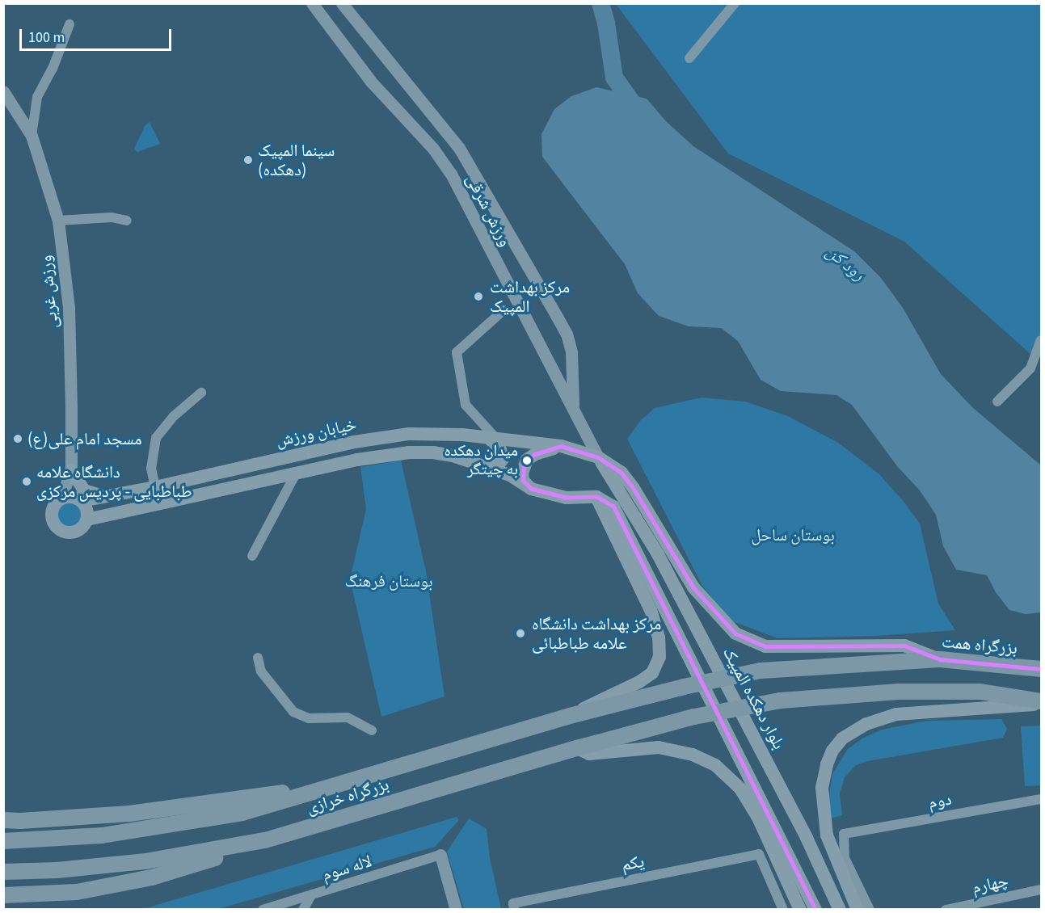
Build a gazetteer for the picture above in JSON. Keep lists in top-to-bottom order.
{
  "streets": {
    "highway": ["بزرگراه همت", "بزرگراه خرازی"],
    "main road": ["خیابان ورزش", "بلوار دهکده المپیک"],
    "street": [
      "ورزش شرقی",
      "ورزش غربی",
      "دوم",
      "یکم",
      "لاله سوم",
      "چهارم"
    ]
  },
  "crossings": [
    ["ورزش شرقی", "خیابان ورزش"],
    ["ورزش شرقی", "بلوار دهکده المپیک"],
    ["ورزش غربی", "خیابان ورزش"],
    ["خیابان ورزش", "بزرگراه همت"],
    ["خیابان ورزش", "بلوار دهکده المپیک"],
    ["بزرگراه همت", "بزرگراه خرازی"]
  ],
  "water": ["رود کن"],
  "parks": ["بوستان ساحل", "بوستان فرهنگ"],
  "places": [
    "سینما المپیک (دهکده)",
    "مرکز بهداشت المپیک",
    "مسجد امام علی(ع)",
    "میدان دهکده به چیتگر",
    "دانشگاه علامه طباطبایی - پردیس مرکزی",
    "مرکز بهداشت دانشگاه علامه طباطبائی"
  ],
  "scale_bar": "100 m"
}
